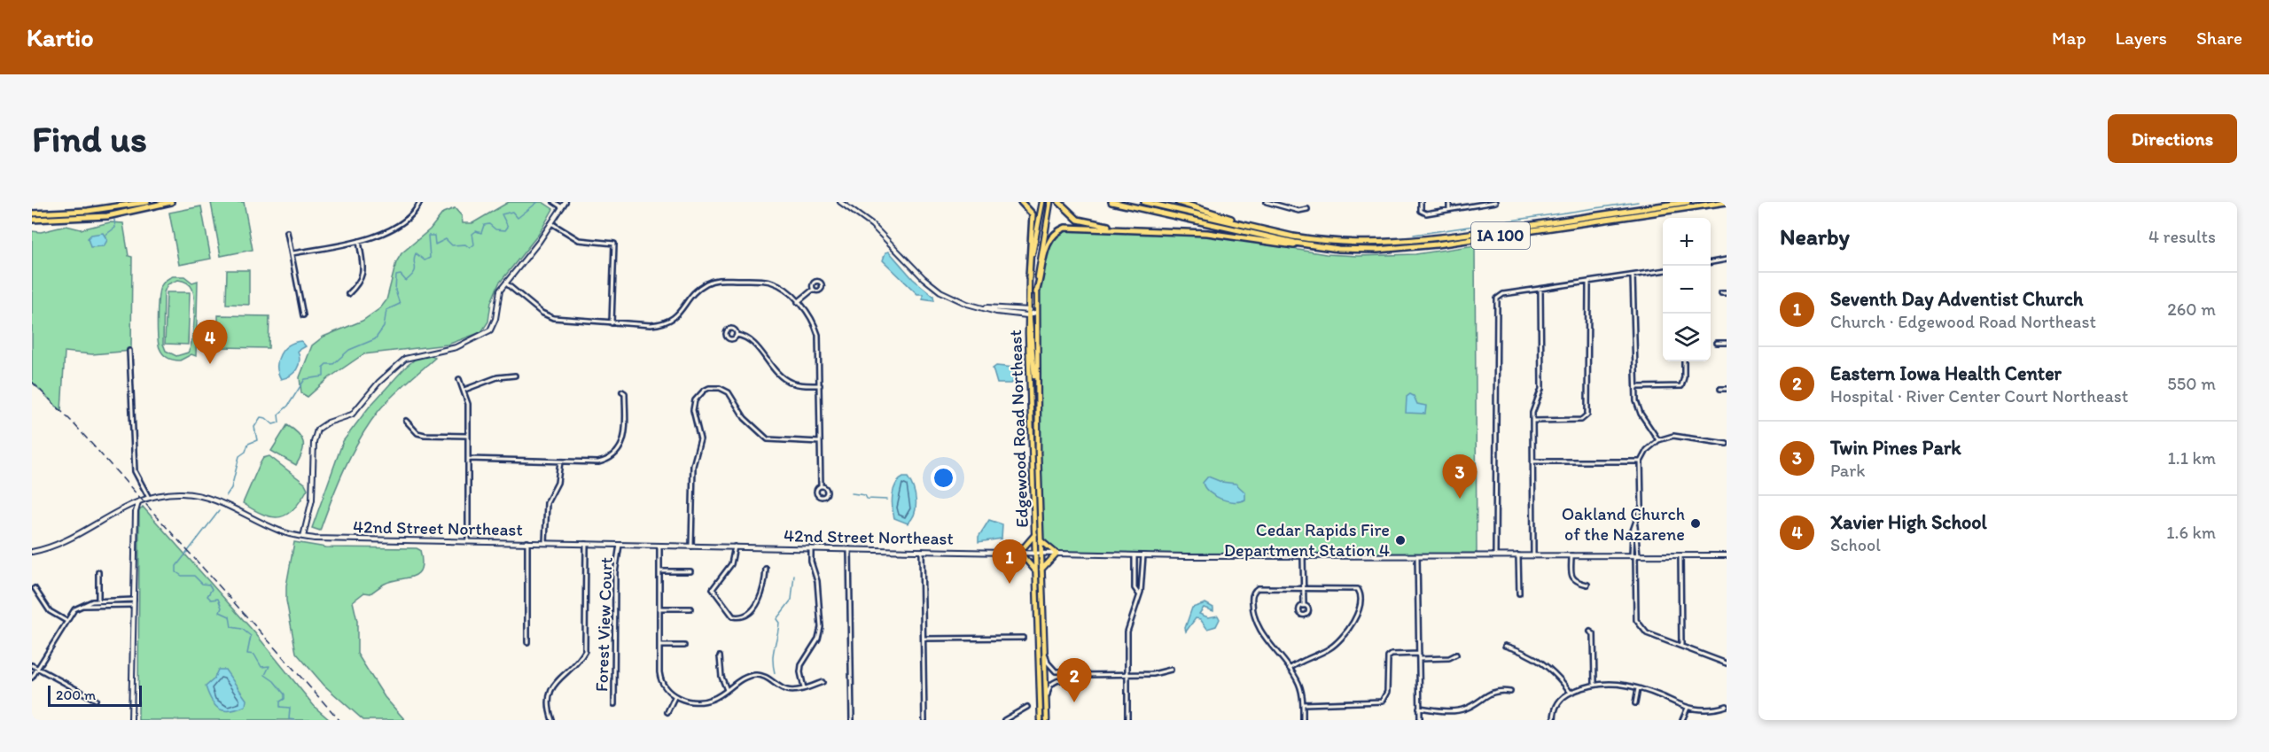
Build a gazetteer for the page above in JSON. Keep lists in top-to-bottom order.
{
  "streets": {
    "highway": ["IA 100"],
    "main road": ["Edgewood Road Northeast"],
    "street": ["42nd Street Northeast", "Forest View Court"]
  },
  "crossings": [
    ["Edgewood Road Northeast", "42nd Street Northeast"],
    ["42nd Street Northeast", "Forest View Court"]
  ],
  "places": ["Oakland Church of the Nazarene", "Cedar Rapids Fire Department Station 4"],
  "scale_bar": "200 m",
  "page": {
    "header": "Kartio",
    "nav": ["Map", "Layers", "Share"],
    "buttons": "Directions",
    "title": "Find us",
    "heading": ["Nearby", "4 results"],
    "map_buttons": ["+", "−"],
    "list": [
      {
        "mark": "1",
        "name": "Seventh Day Adventist Church",
        "note": "Church · Edgewood Road Northeast",
        "value": "260 m"
      },
      {
        "mark": "2",
        "name": "Eastern Iowa Health Center",
        "note": "Hospital · River Center Court Northeast",
        "value": "550 m"
      },
      {
        "mark": "3",
        "name": "Twin Pines Park",
        "note": "Park",
        "value": "1.1 km"
      },
      {
        "mark": "4",
        "name": "Xavier High School",
        "note": "School",
        "value": "1.6 km"
      }
    ],
    "pins": [
      "4",
      "3",
      "1",
      "2"
    ],
    "scale": "200 m"
  }
}
